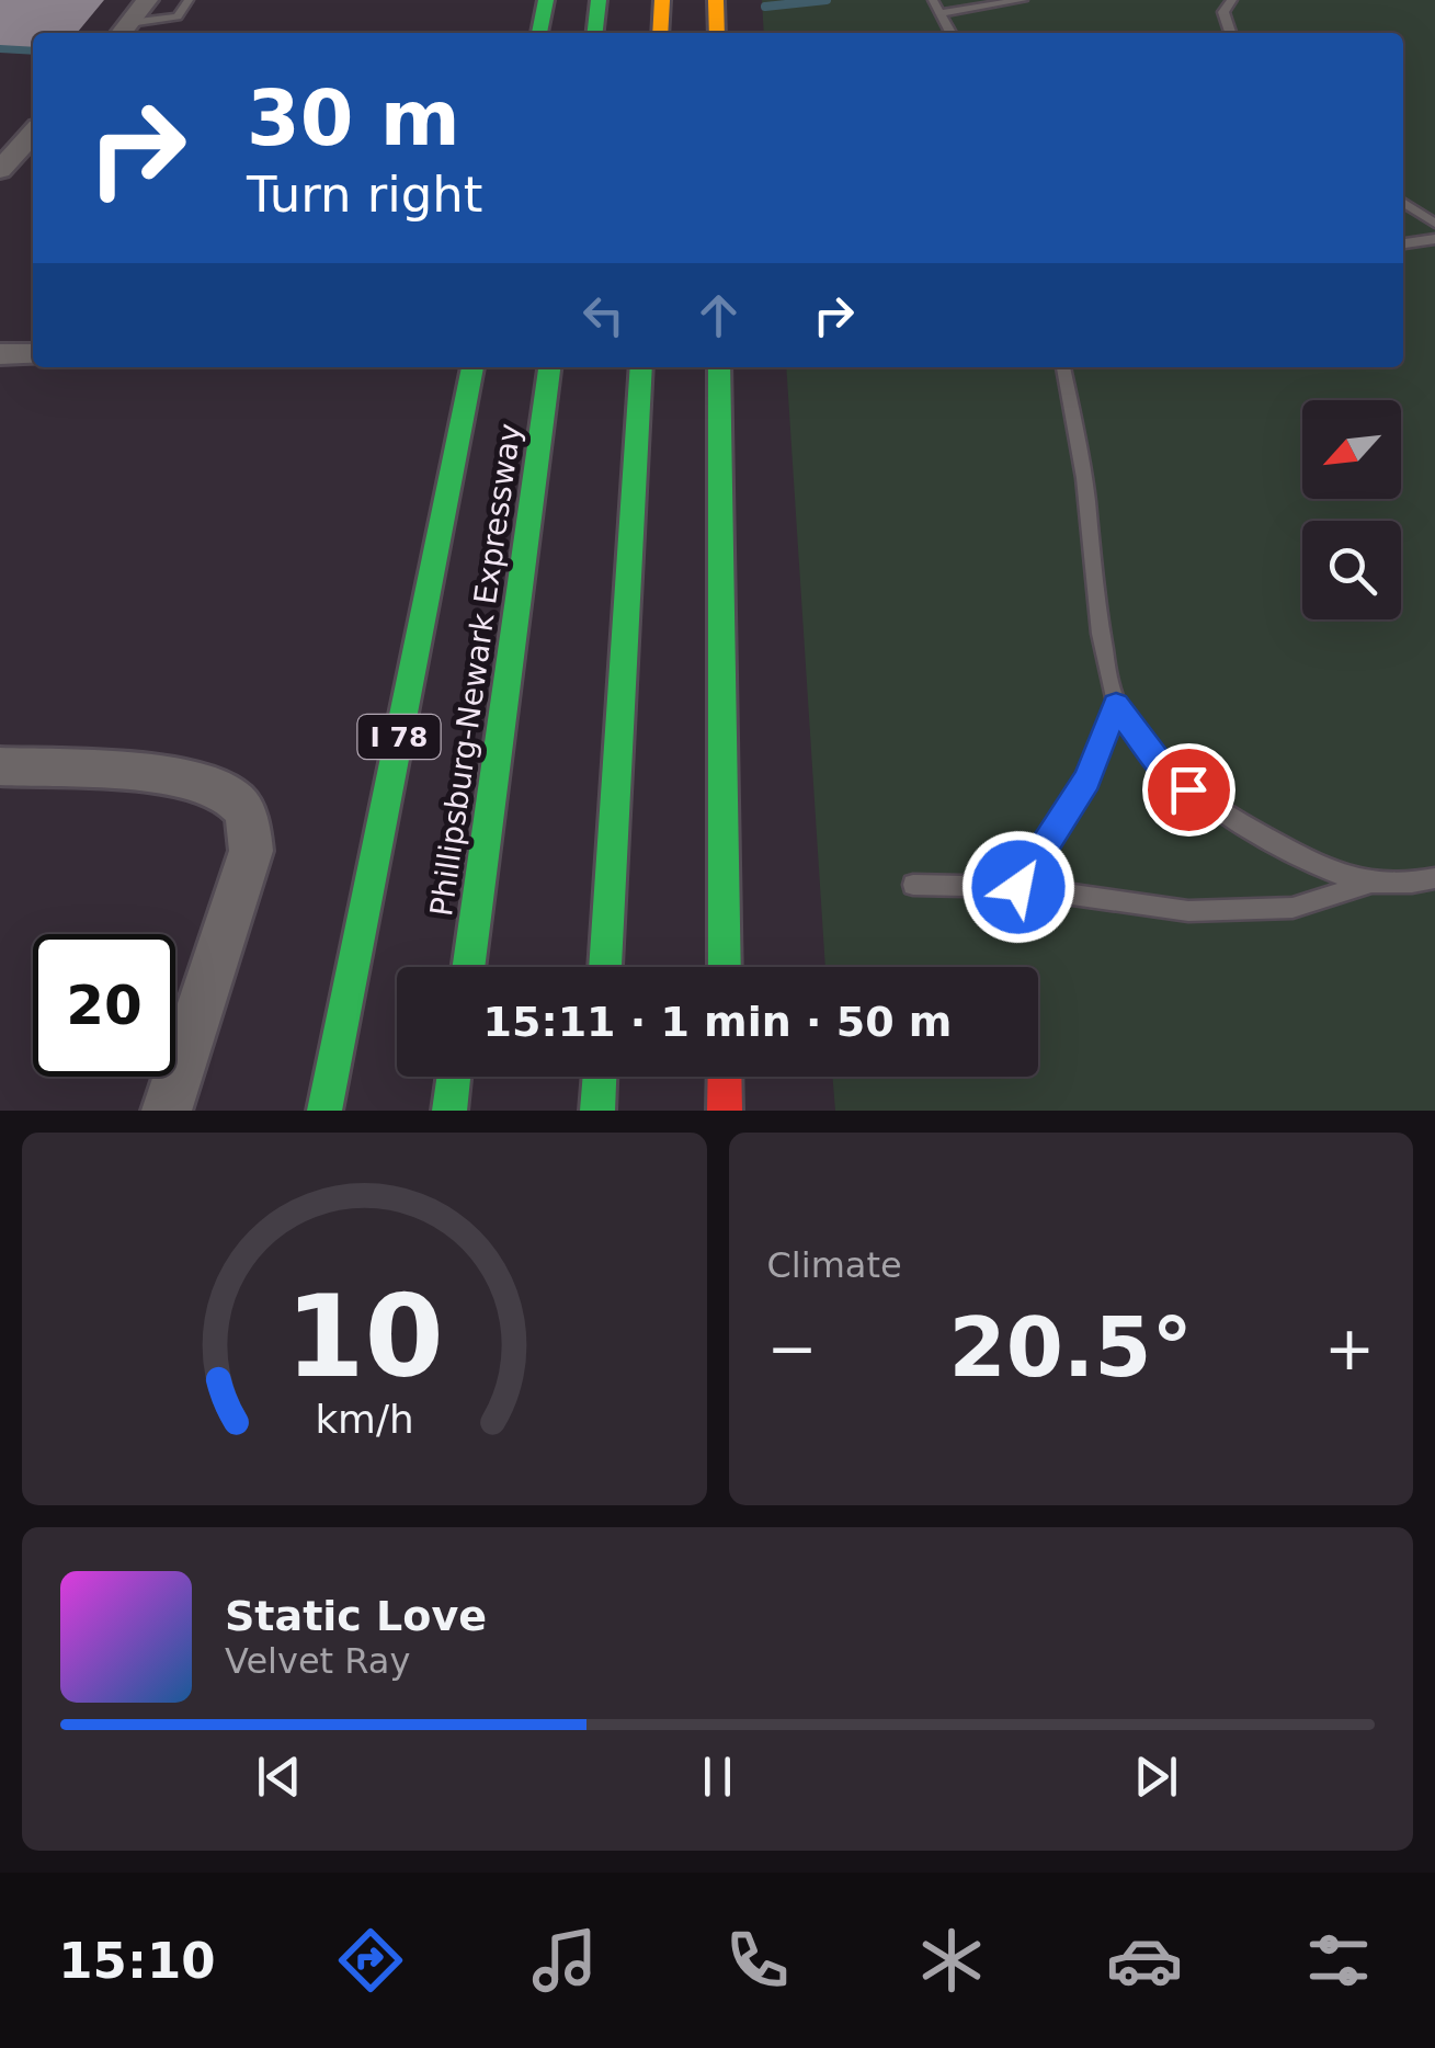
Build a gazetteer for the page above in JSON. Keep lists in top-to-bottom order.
{
  "streets": {
    "highway": ["Phillipsburg-Newark Expressway", "I 78"]
  },
  "north": "bottom left",
  "page": {
    "turn": ["30 m", "Turn right"],
    "limit": "20",
    "trip": "15:11 · 1 min · 50 m",
    "tile": "Climate",
    "heat": ["−", "20.5°", "+"],
    "song": ["Static Love", "Velvet Ray"],
    "tabs": "15:10",
    "gauge": ["10", "km/h"]
  }
}
